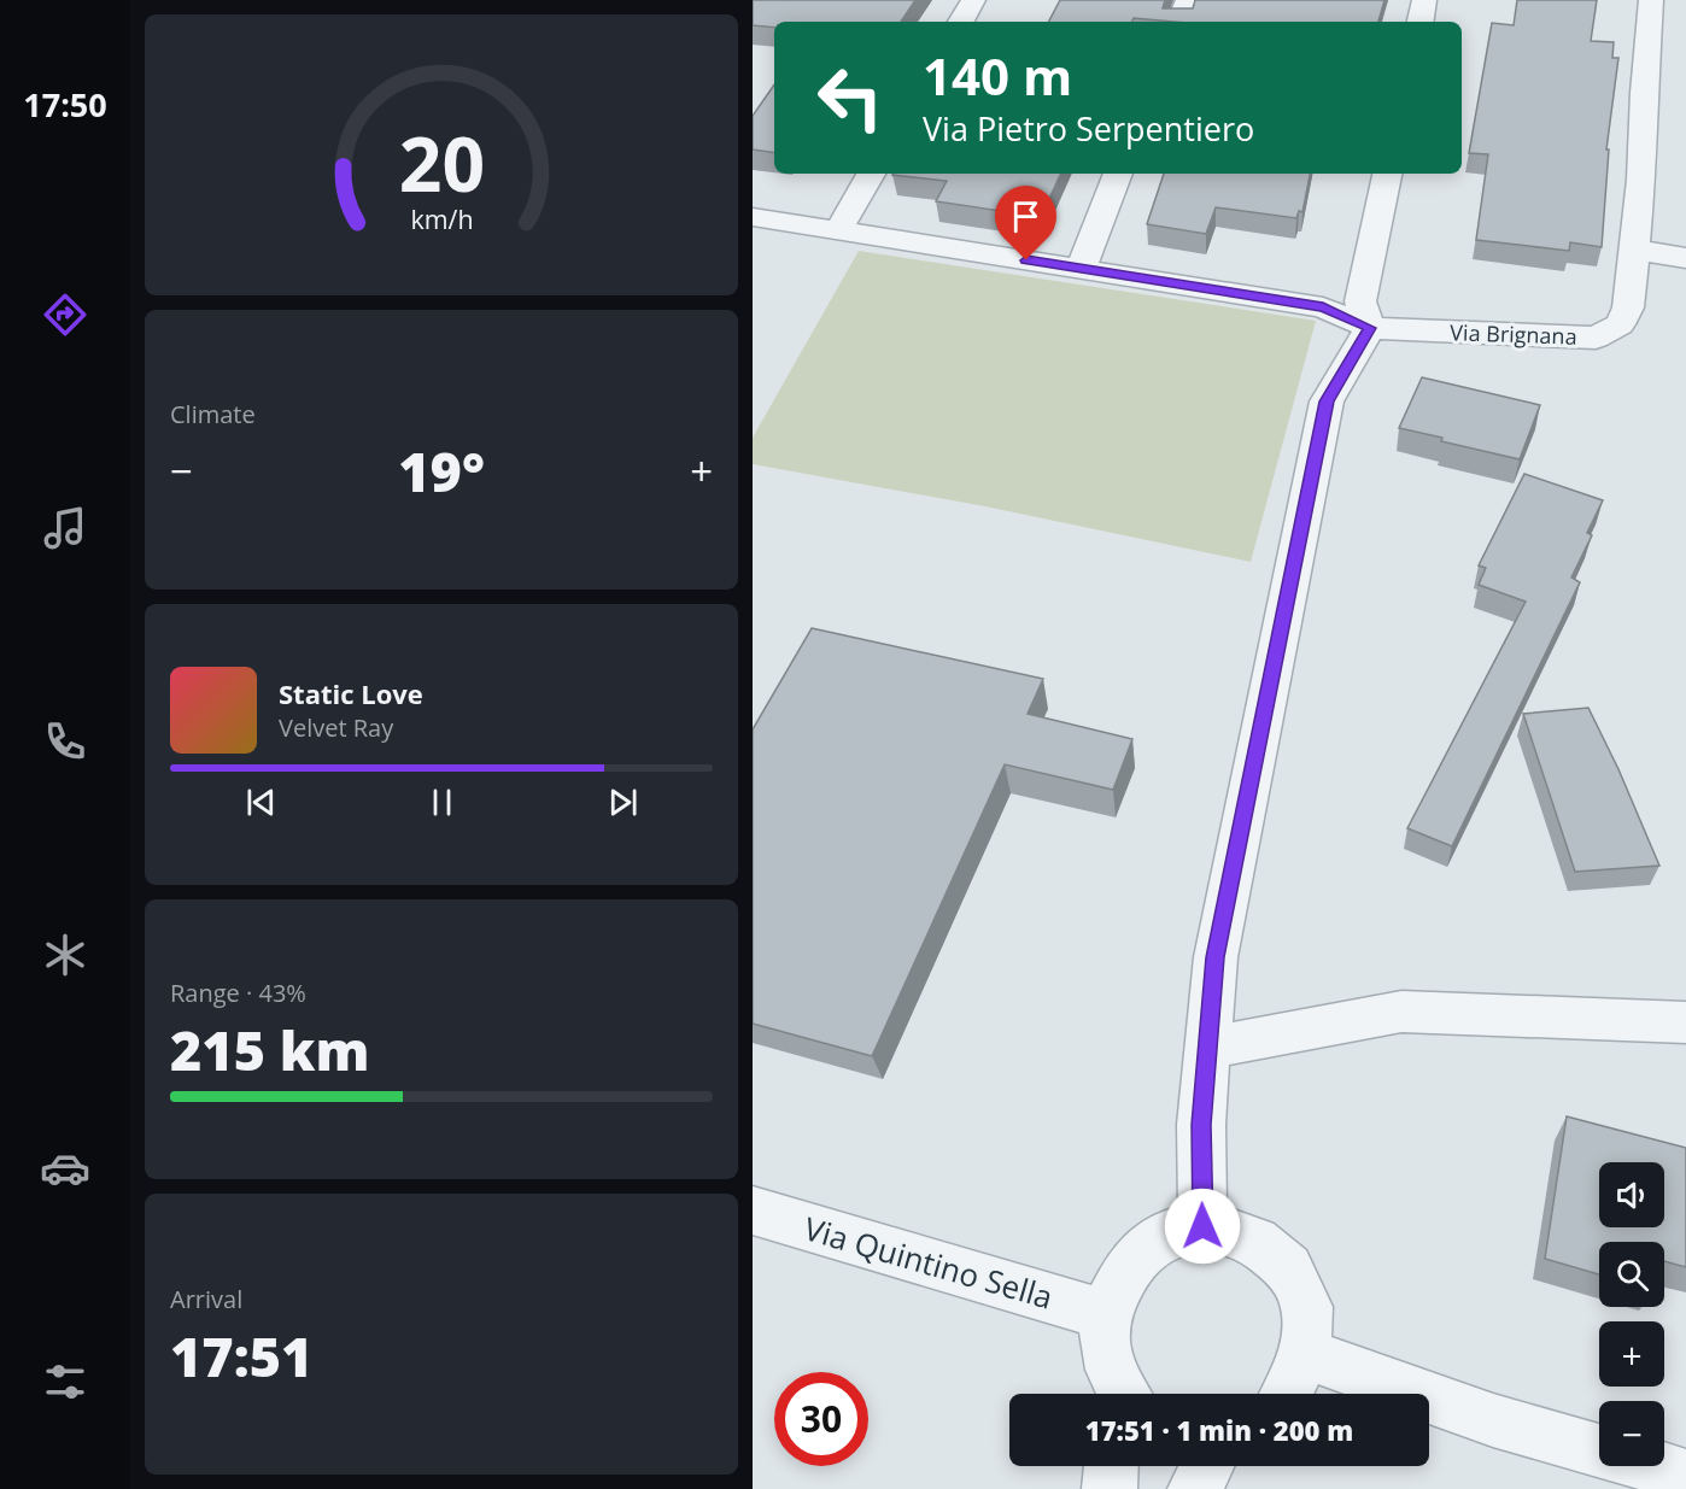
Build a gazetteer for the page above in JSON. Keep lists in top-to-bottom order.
{
  "streets": {
    "street": ["Via Brignana", "Via Quintino Sella"]
  },
  "page": {
    "tabs": "17:50",
    "turn": ["140 m", "Via Pietro Serpentiero"],
    "tile": [
      "Climate",
      ["Range · 43%", "215 km"],
      ["Arrival", "17:51"]
    ],
    "heat": ["−", "19°", "+"],
    "song": ["Static Love", "Velvet Ray"],
    "map_buttons": ["+", "−"],
    "limit": "30",
    "trip": "17:51 · 1 min · 200 m",
    "gauge": ["20", "km/h"]
  }
}
